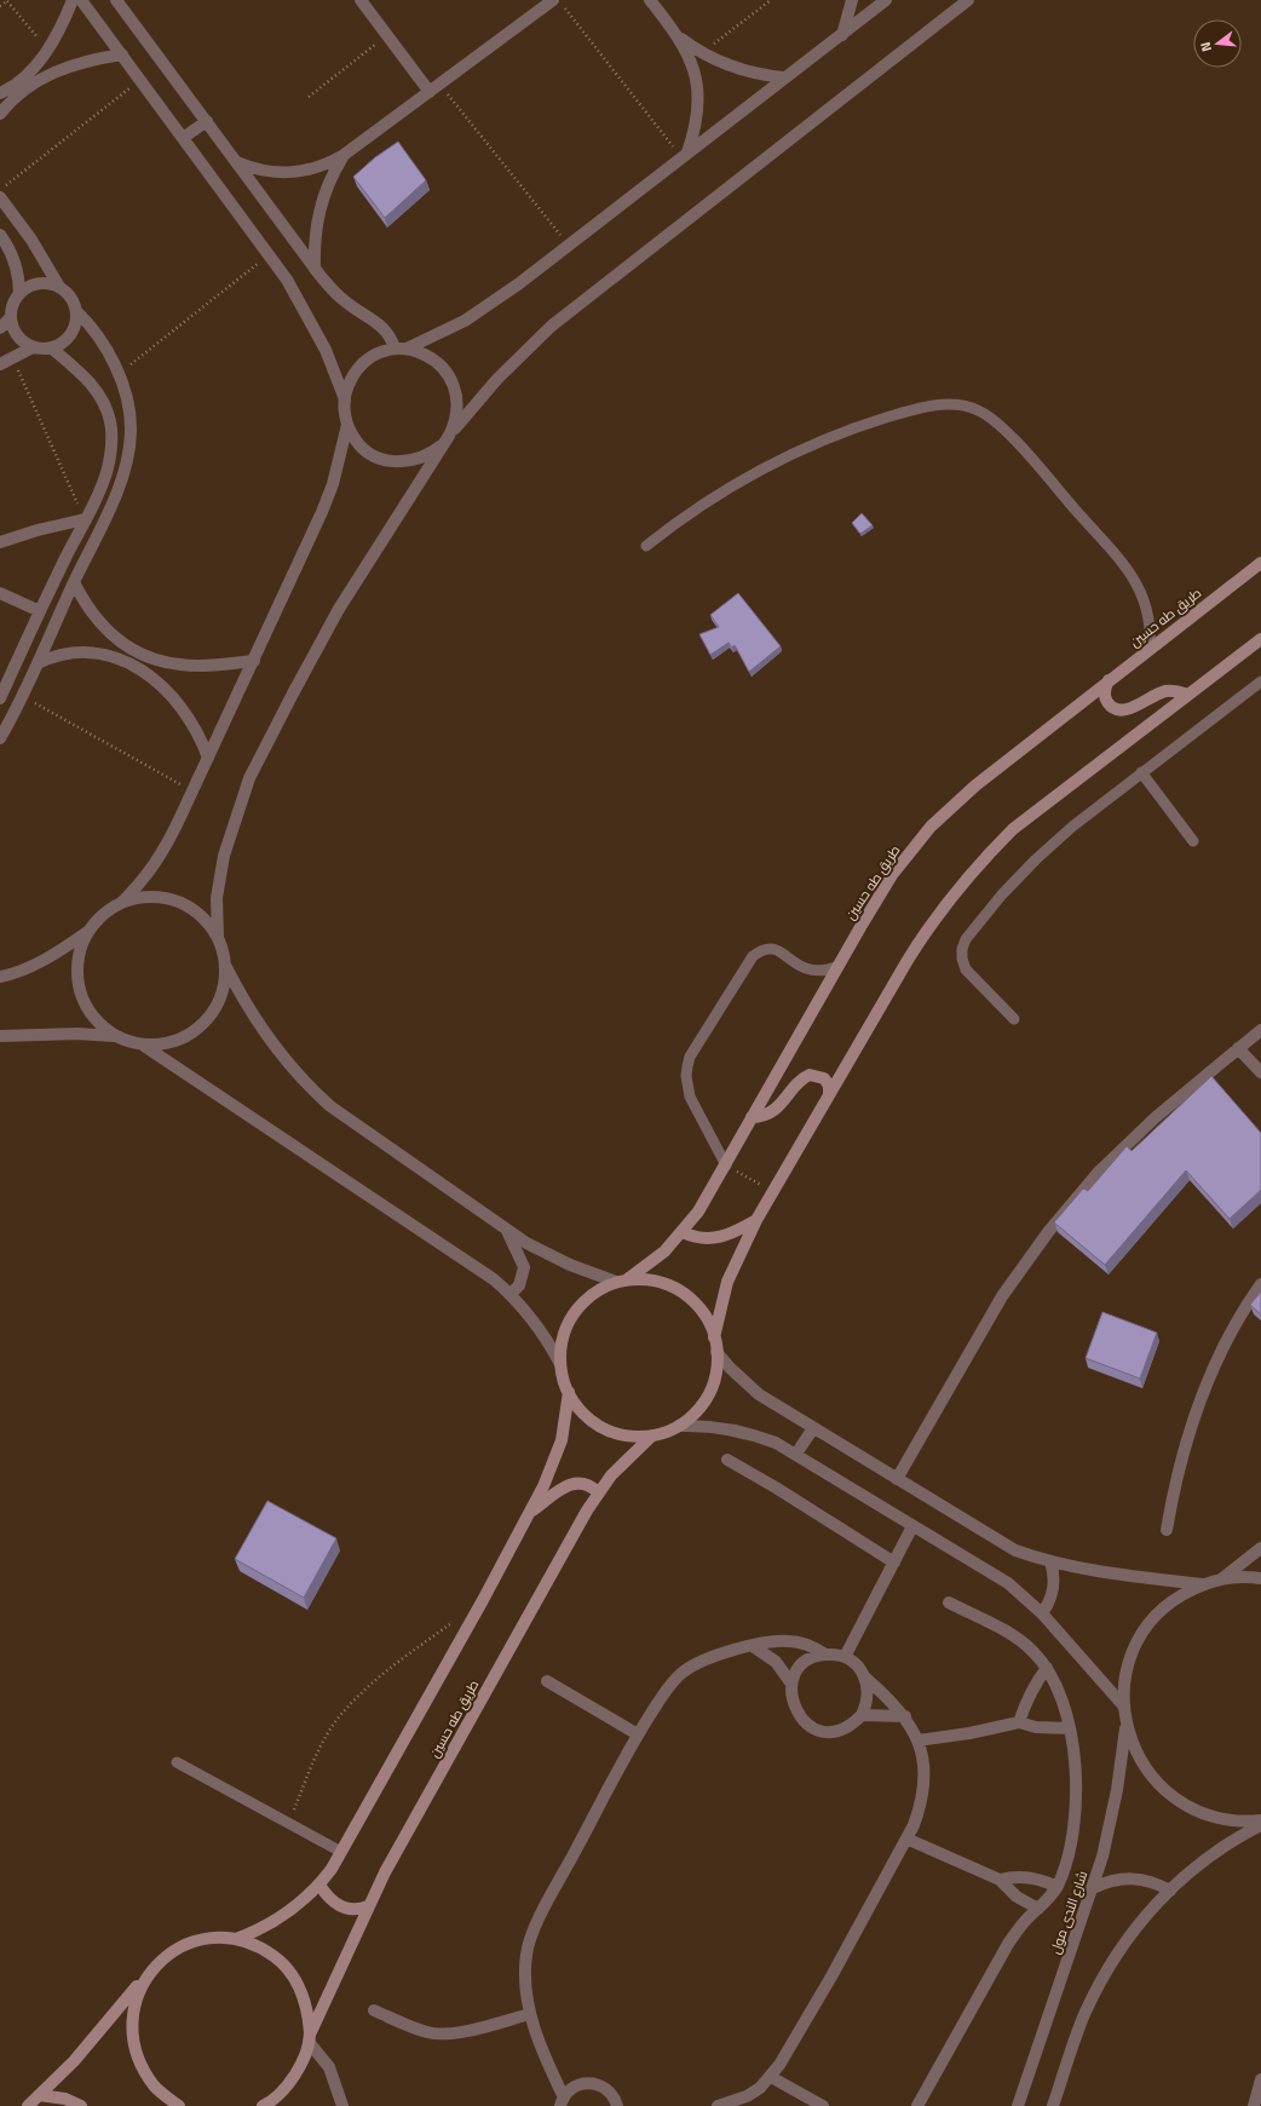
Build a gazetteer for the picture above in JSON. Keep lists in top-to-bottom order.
{
  "streets": {
    "main road": ["طريق طه حسين"],
    "street": ["شارع الندى مول"]
  },
  "north": "left"
}
